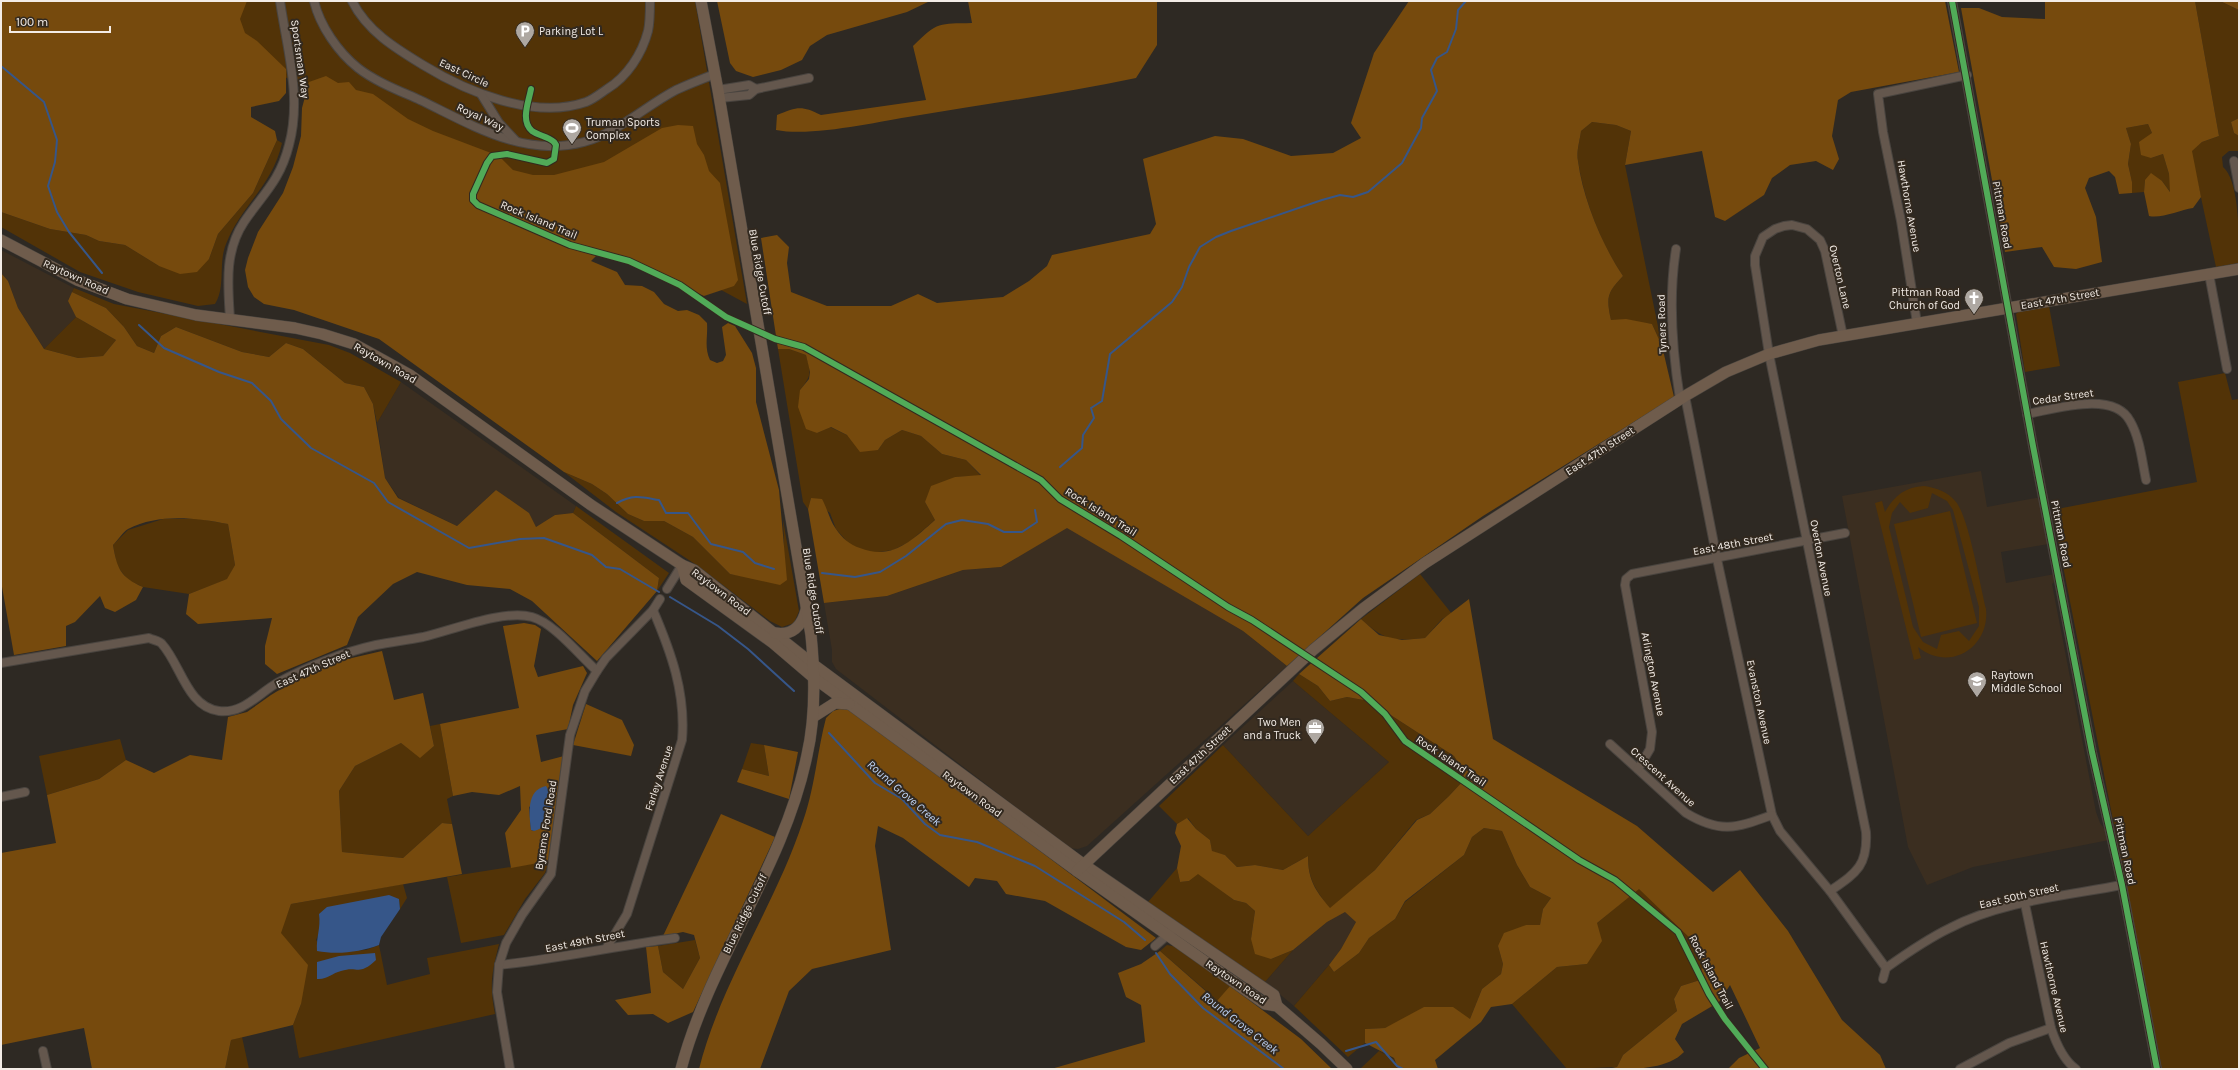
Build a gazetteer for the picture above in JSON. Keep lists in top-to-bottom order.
{
  "streets": {
    "main road": ["Blue Ridge Cutoff", "Raytown Road", "East 47th Street"],
    "street": [
      "Sportsman Way",
      "East Circle",
      "Royal Way",
      "Hawthorne Avenue",
      "Pittman Road",
      "Overton Lane",
      "Tyners Road",
      "Cedar Street",
      "East 48th Street",
      "Overton Avenue",
      "Arlington Avenue",
      "Evanston Avenue",
      "Crescent Avenue",
      "Farley Avenue",
      "Byrams Ford Road",
      "East 50th Street",
      "East 49th Street"
    ],
    "cycle path": ["Rock Island Trail"]
  },
  "crossings": [
    ["Sportsman Way", "Raytown Road"],
    ["Royal Way", "Blue Ridge Cutoff"],
    ["Hawthorne Avenue", "Pittman Road"],
    ["Hawthorne Avenue", "East 47th Street"],
    ["Hawthorne Avenue", "East 50th Street"],
    ["Pittman Road", "East 47th Street"],
    ["Pittman Road", "Cedar Street"],
    ["Pittman Road", "East 50th Street"],
    ["Blue Ridge Cutoff", "Raytown Road"],
    ["Raytown Road", "East 47th Street"],
    ["Overton Lane", "East 47th Street"],
    ["Overton Lane", "Overton Avenue"],
    ["East 47th Street", "Tyners Road"],
    ["East 47th Street", "Overton Avenue"],
    ["East 47th Street", "Evanston Avenue"],
    ["East 47th Street", "Byrams Ford Road"],
    ["Tyners Road", "Evanston Avenue"],
    ["East 48th Street", "Overton Avenue"],
    ["East 48th Street", "Arlington Avenue"],
    ["East 48th Street", "Evanston Avenue"],
    ["Overton Avenue", "Evanston Avenue"],
    ["Arlington Avenue", "Crescent Avenue"],
    ["Evanston Avenue", "Crescent Avenue"],
    ["Evanston Avenue", "East 50th Street"],
    ["Farley Avenue", "Byrams Ford Road"],
    ["Farley Avenue", "East 49th Street"],
    ["Byrams Ford Road", "East 49th Street"]
  ],
  "water": ["Round Grove Creek"],
  "places": {
    "parking": ["Parking Lot L"],
    "sports": ["Truman Sports Complex"],
    "church": ["Pittman Road Church of God"],
    "school or university": ["Raytown Middle School"],
    "office": ["Two Men and a Truck"]
  },
  "scale_bar": "100 m"
}
